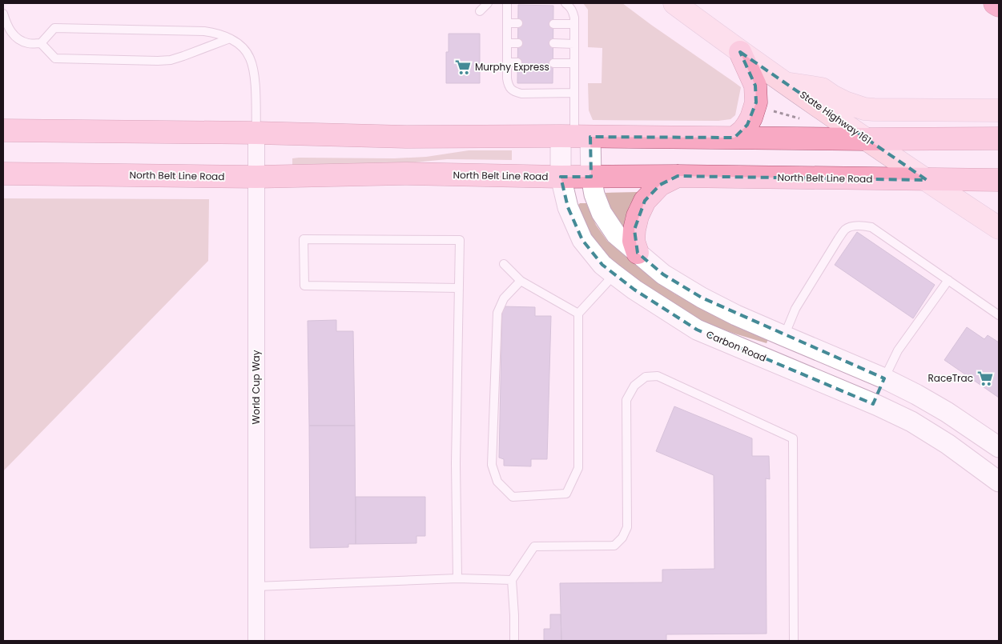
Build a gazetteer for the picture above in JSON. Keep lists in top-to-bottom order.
{
  "streets": {
    "main road": ["State Highway 161", "North Belt Line Road"],
    "street": ["Carbon Road", "World Cup Way"]
  },
  "crossings": [
    ["State Highway 161", "North Belt Line Road"],
    ["North Belt Line Road", "Carbon Road"],
    ["North Belt Line Road", "World Cup Way"]
  ],
  "places": {
    "supermarket": ["Murphy Express", "RaceTrac"]
  }
}
